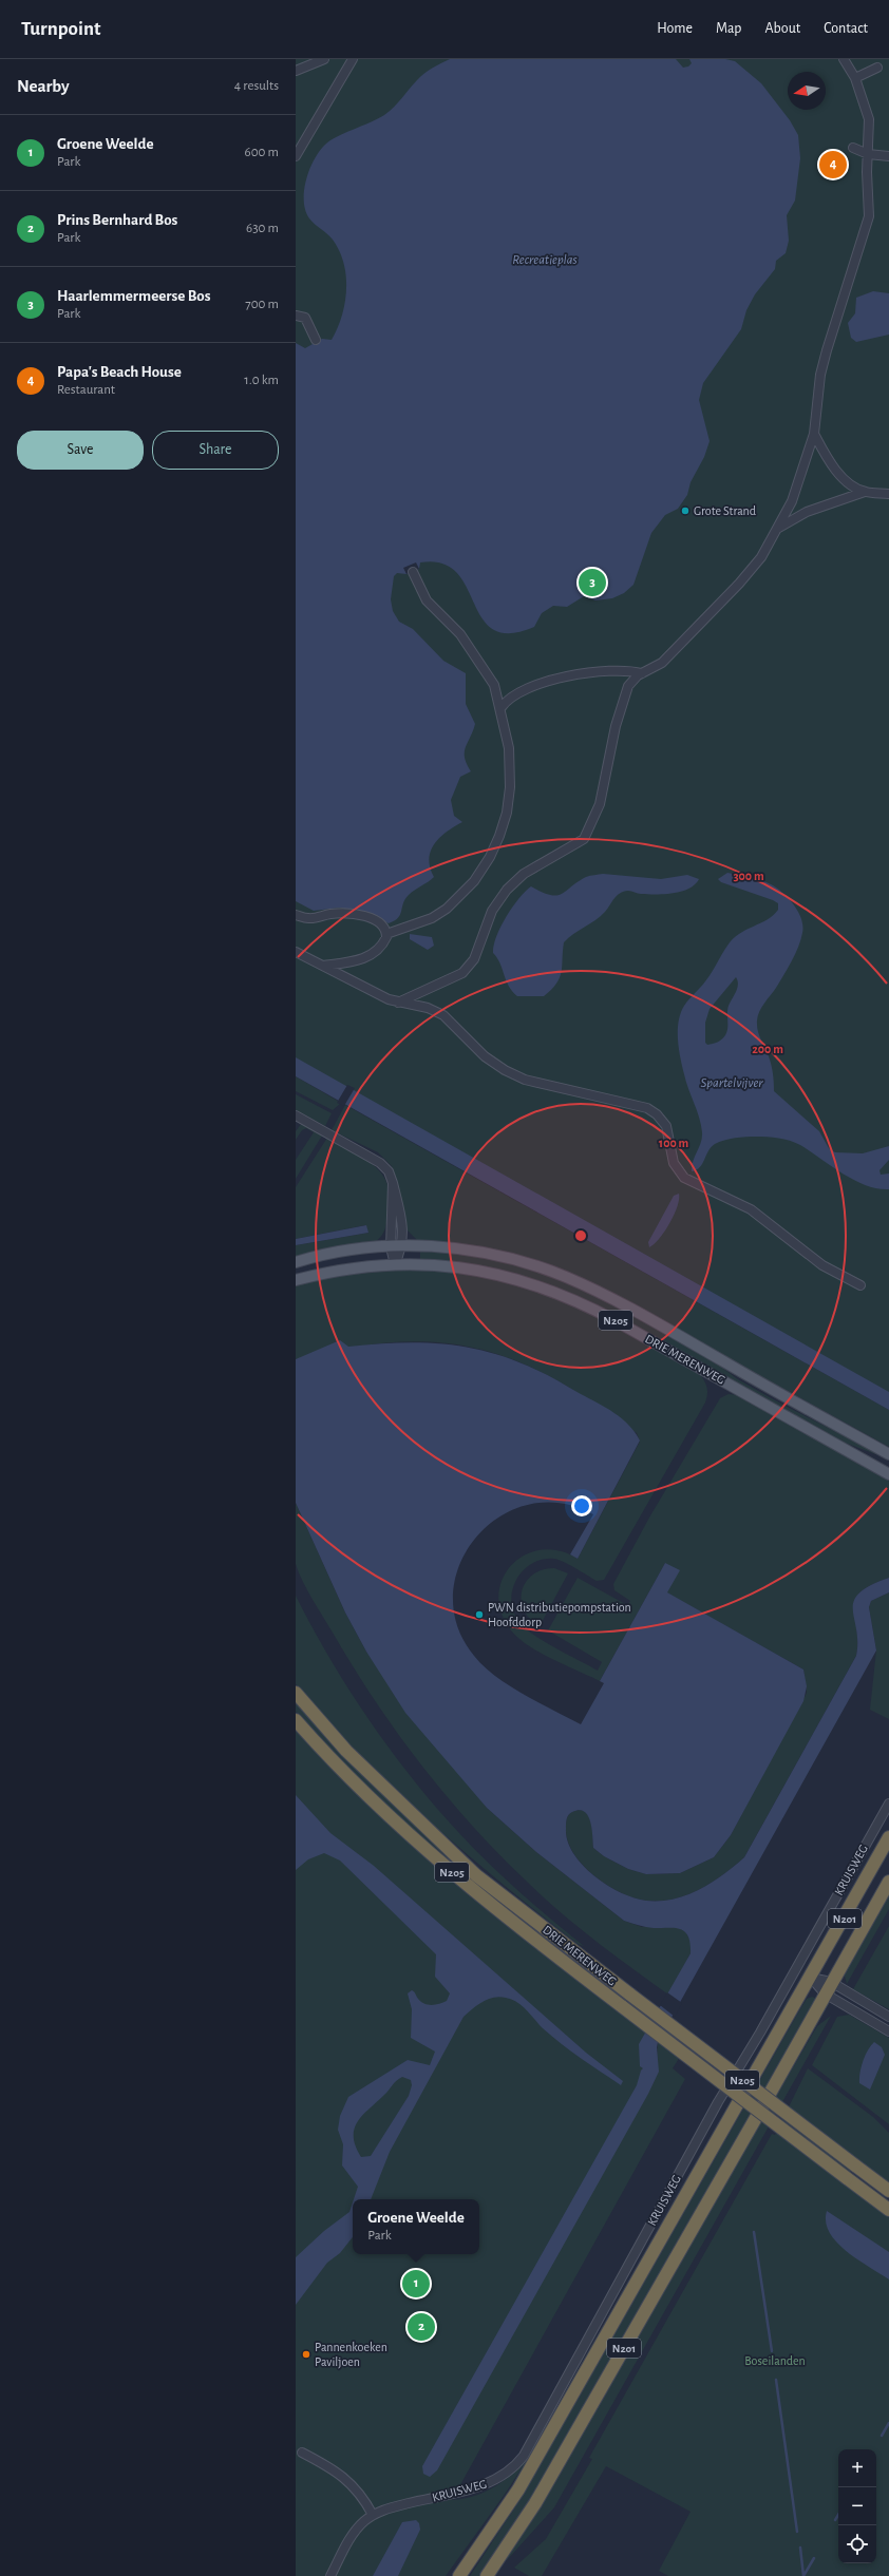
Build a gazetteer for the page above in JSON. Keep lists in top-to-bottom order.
{
  "streets": {
    "highway": [
      "N205",
      "DRIE MERENWEG",
      "KRUISWEG",
      "N201"
    ]
  },
  "water": ["Recreatieplas", "Spartelvijver"],
  "parks": ["Boseilanden"],
  "places": ["Grote Strand", "PWN distributiepompstation Hoofddorp", "Pannenkoeken Paviljoen"],
  "north": "left",
  "page": {
    "header": "Turnpoint",
    "nav": [
      "Home",
      "Map",
      "About",
      "Contact"
    ],
    "heading": ["Nearby", "4 results"],
    "list": [
      {
        "mark": "1",
        "name": "Groene Weelde",
        "note": "Park",
        "value": "600 m"
      },
      {
        "mark": "2",
        "name": "Prins Bernhard Bos",
        "note": "Park",
        "value": "630 m"
      },
      {
        "mark": "3",
        "name": "Haarlemmermeerse Bos",
        "note": "Park",
        "value": "700 m"
      },
      {
        "mark": "4",
        "name": "Papa's Beach House",
        "note": "Restaurant",
        "value": "1.0 km"
      }
    ],
    "pins": [
      "4",
      "3",
      "1",
      "2"
    ],
    "buttons": ["Save", "Share"],
    "popup": ["Groene Weelde", "Park"],
    "map_buttons": ["+", "−"]
  },
  "rings": ["300 m", "200 m", "100 m"]
}
